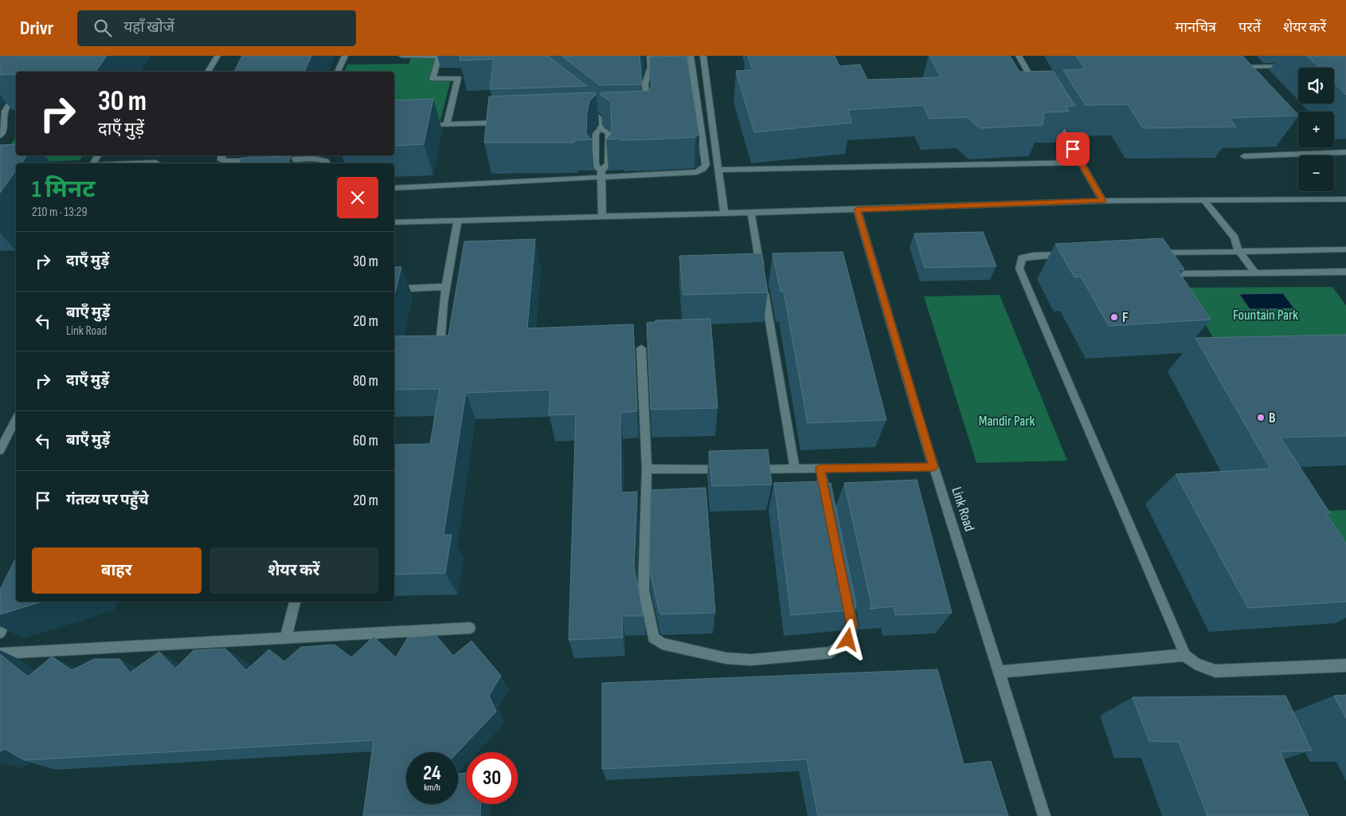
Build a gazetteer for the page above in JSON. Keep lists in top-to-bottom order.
{
  "streets": {
    "street": ["Link Road"]
  },
  "parks": ["Fountain Park", "Mandir Park"],
  "places": ["F", "B"],
  "page": {
    "header": "Drivr",
    "search": "यहाँ खोजें",
    "nav": ["मानचित्र", "परतें", "शेयर करें"],
    "map_buttons": ["+", "−"],
    "turn": ["30 m", "दाएँ मुड़ें"],
    "heading": ["1 मिनट", "210 m · 13:29"],
    "list": [
      {
        "name": "दाएँ मुड़ें",
        "value": "30 m"
      },
      {
        "name": "बाएँ मुड़ें",
        "note": "Link Road",
        "value": "20 m"
      },
      {
        "name": "दाएँ मुड़ें",
        "value": "80 m"
      },
      {
        "name": "बाएँ मुड़ें",
        "value": "60 m"
      },
      {
        "name": "गंतव्य पर पहुँचे",
        "value": "20 m"
      }
    ],
    "buttons": ["बाहर", "शेयर करें"],
    "speed": "24 km/h",
    "limit": "30"
  }
}
